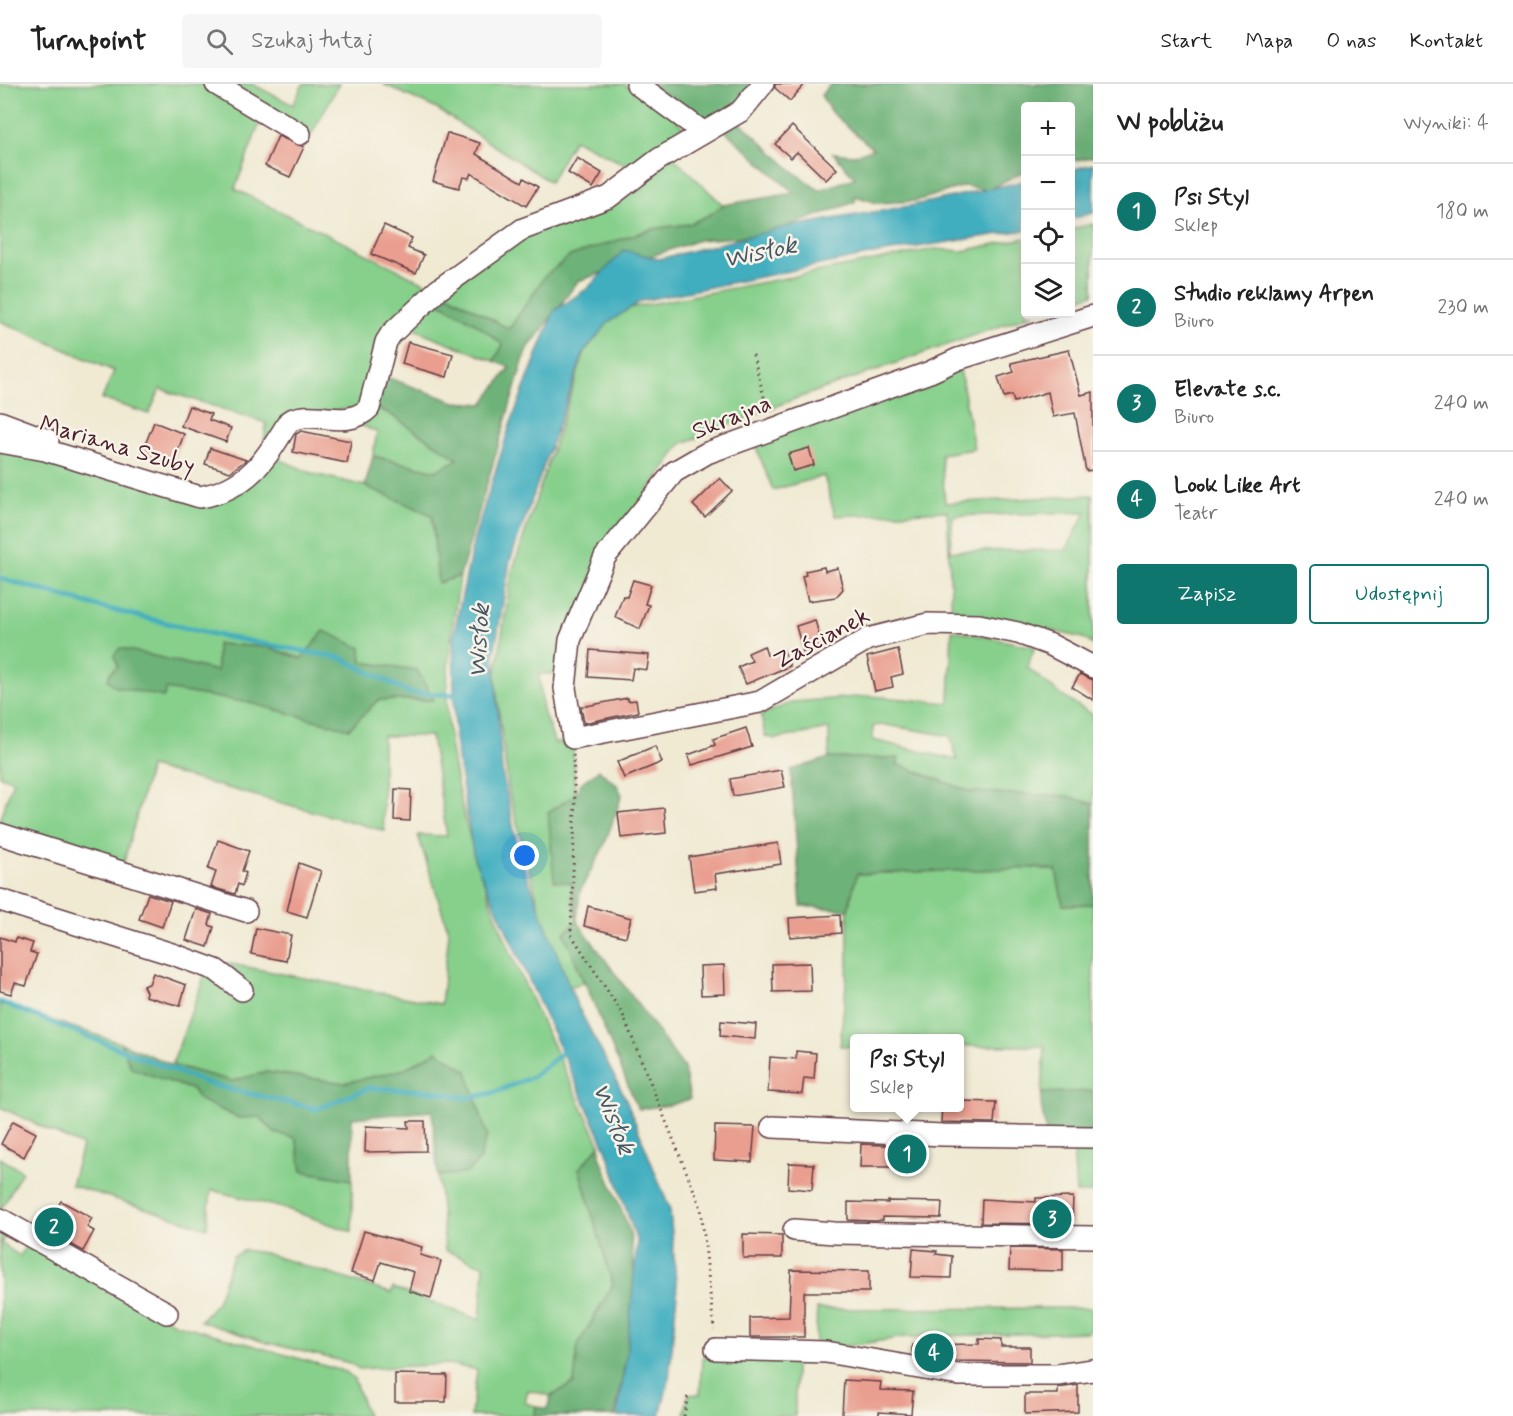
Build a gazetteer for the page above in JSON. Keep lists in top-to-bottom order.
{
  "streets": {
    "street": ["Skrajna", "Mariana Szuby", "Zaścianek"]
  },
  "crossings": [
    ["Skrajna", "Zaścianek"]
  ],
  "water": ["Wisłok"],
  "page": {
    "header": "Turnpoint",
    "search": "Szukaj tutaj",
    "nav": [
      "Start",
      "Mapa",
      "O nas",
      "Kontakt"
    ],
    "heading": ["W pobliżu", "Wyniki: 4"],
    "map_buttons": ["+", "−"],
    "list": [
      {
        "mark": "1",
        "name": "Psi Styl",
        "note": "Sklep",
        "value": "180 m"
      },
      {
        "mark": "2",
        "name": "Studio reklamy Arpen",
        "note": "Biuro",
        "value": "230 m"
      },
      {
        "mark": "3",
        "name": "Elevate s.c.",
        "note": "Biuro",
        "value": "240 m"
      },
      {
        "mark": "4",
        "name": "Look Like Art",
        "note": "Teatr",
        "value": "240 m"
      }
    ],
    "buttons": ["Zapisz", "Udostępnij"],
    "popup": ["Psi Styl", "Sklep"],
    "pins": [
      "1",
      "3",
      "2",
      "4"
    ]
  }
}
